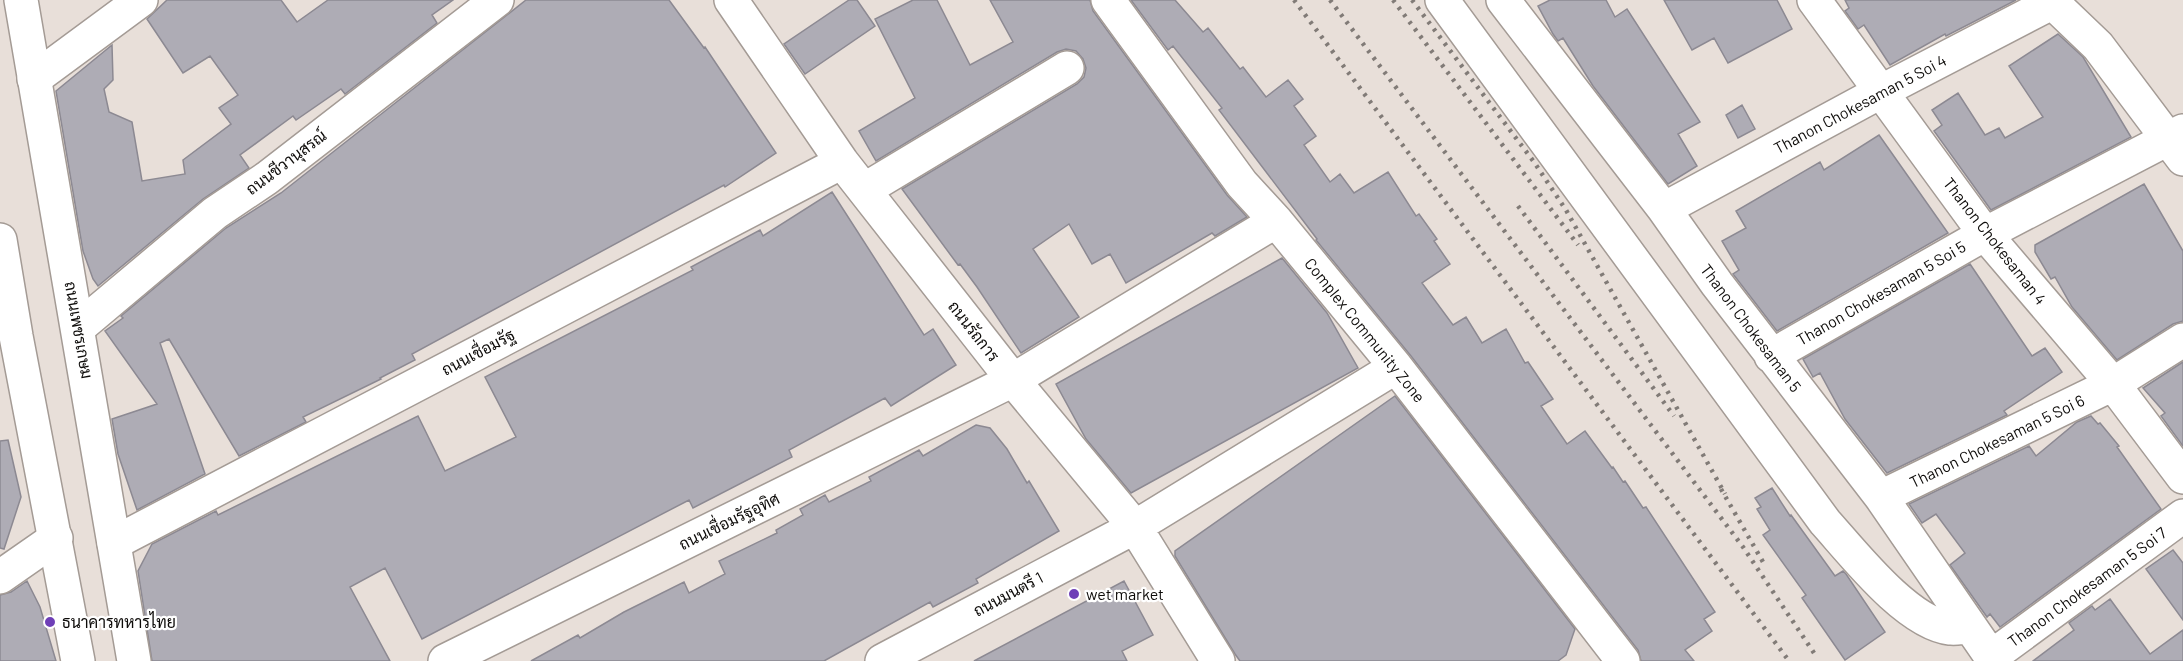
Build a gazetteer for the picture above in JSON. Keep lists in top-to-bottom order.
{
  "streets": {
    "street": [
      "Thanon Chokesaman 5 Soi 4",
      "ถนนชีวานุสรณ์",
      "Thanon Chokesaman 4",
      "Thanon Chokesaman 5 Soi 5",
      "Thanon Chokesaman 5",
      "ถนนเพชรเกษม",
      "Complex Community Zone",
      "ถนนรัถการ",
      "ถนนเชื่อมรัฐ",
      "Thanon Chokesaman 5 Soi 6",
      "ถนนเชื่อมรัฐอุทิศ",
      "Thanon Chokesaman 5 Soi 7",
      "ถนนมนตรี 1"
    ]
  },
  "crossings": [
    ["Thanon Chokesaman 5 Soi 4", "Thanon Chokesaman 4"],
    ["Thanon Chokesaman 5 Soi 4", "Thanon Chokesaman 5"],
    ["ถนนชีวานุสรณ์", "ถนนเพชรเกษม"],
    ["Thanon Chokesaman 4", "Thanon Chokesaman 5 Soi 5"],
    ["Thanon Chokesaman 4", "Thanon Chokesaman 5 Soi 6"],
    ["Thanon Chokesaman 5 Soi 5", "Thanon Chokesaman 5"],
    ["Thanon Chokesaman 5", "Thanon Chokesaman 5 Soi 6"],
    ["Thanon Chokesaman 5", "Thanon Chokesaman 5 Soi 7"],
    ["ถนนเพชรเกษม", "ถนนเชื่อมรัฐ"],
    ["Complex Community Zone", "ถนนเชื่อมรัฐอุทิศ"],
    ["Complex Community Zone", "ถนนมนตรี 1"],
    ["ถนนรัถการ", "ถนนเชื่อมรัฐ"],
    ["ถนนรัถการ", "ถนนเชื่อมรัฐอุทิศ"],
    ["ถนนรัถการ", "ถนนมนตรี 1"]
  ],
  "places": ["wet market", "ธนาคารทหารไทย"]
}
